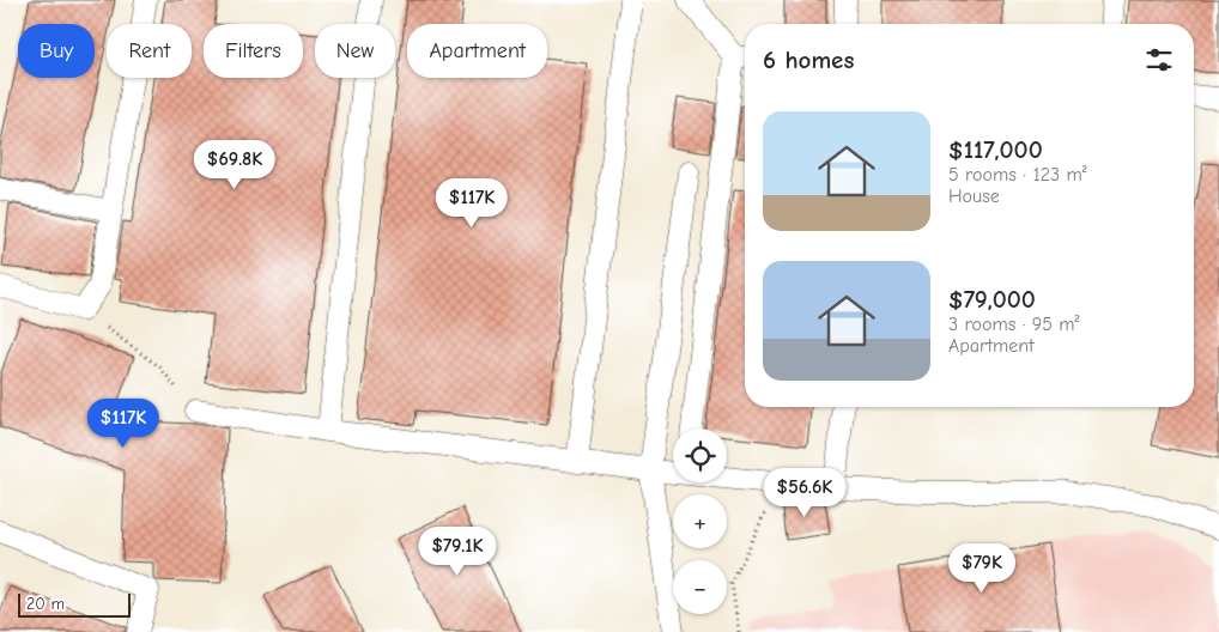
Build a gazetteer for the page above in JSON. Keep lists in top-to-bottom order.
{
  "scale_bar": "20 m",
  "page": {
    "chip": [
      "Buy",
      "Rent",
      "Filters",
      "New",
      "Apartment"
    ],
    "heading": "6 homes",
    "list": [
      {
        "name": "$117,000",
        "note": "5 rooms · 123 m² · House"
      },
      {
        "name": "$79,000",
        "note": "3 rooms · 95 m² · Apartment"
      }
    ],
    "price": [
      "$69.8K",
      "$117K",
      "$117K",
      "$56.6K",
      "$79.1K",
      "$79K"
    ],
    "map_buttons": ["+", "−"],
    "scale": "20 m"
  }
}
